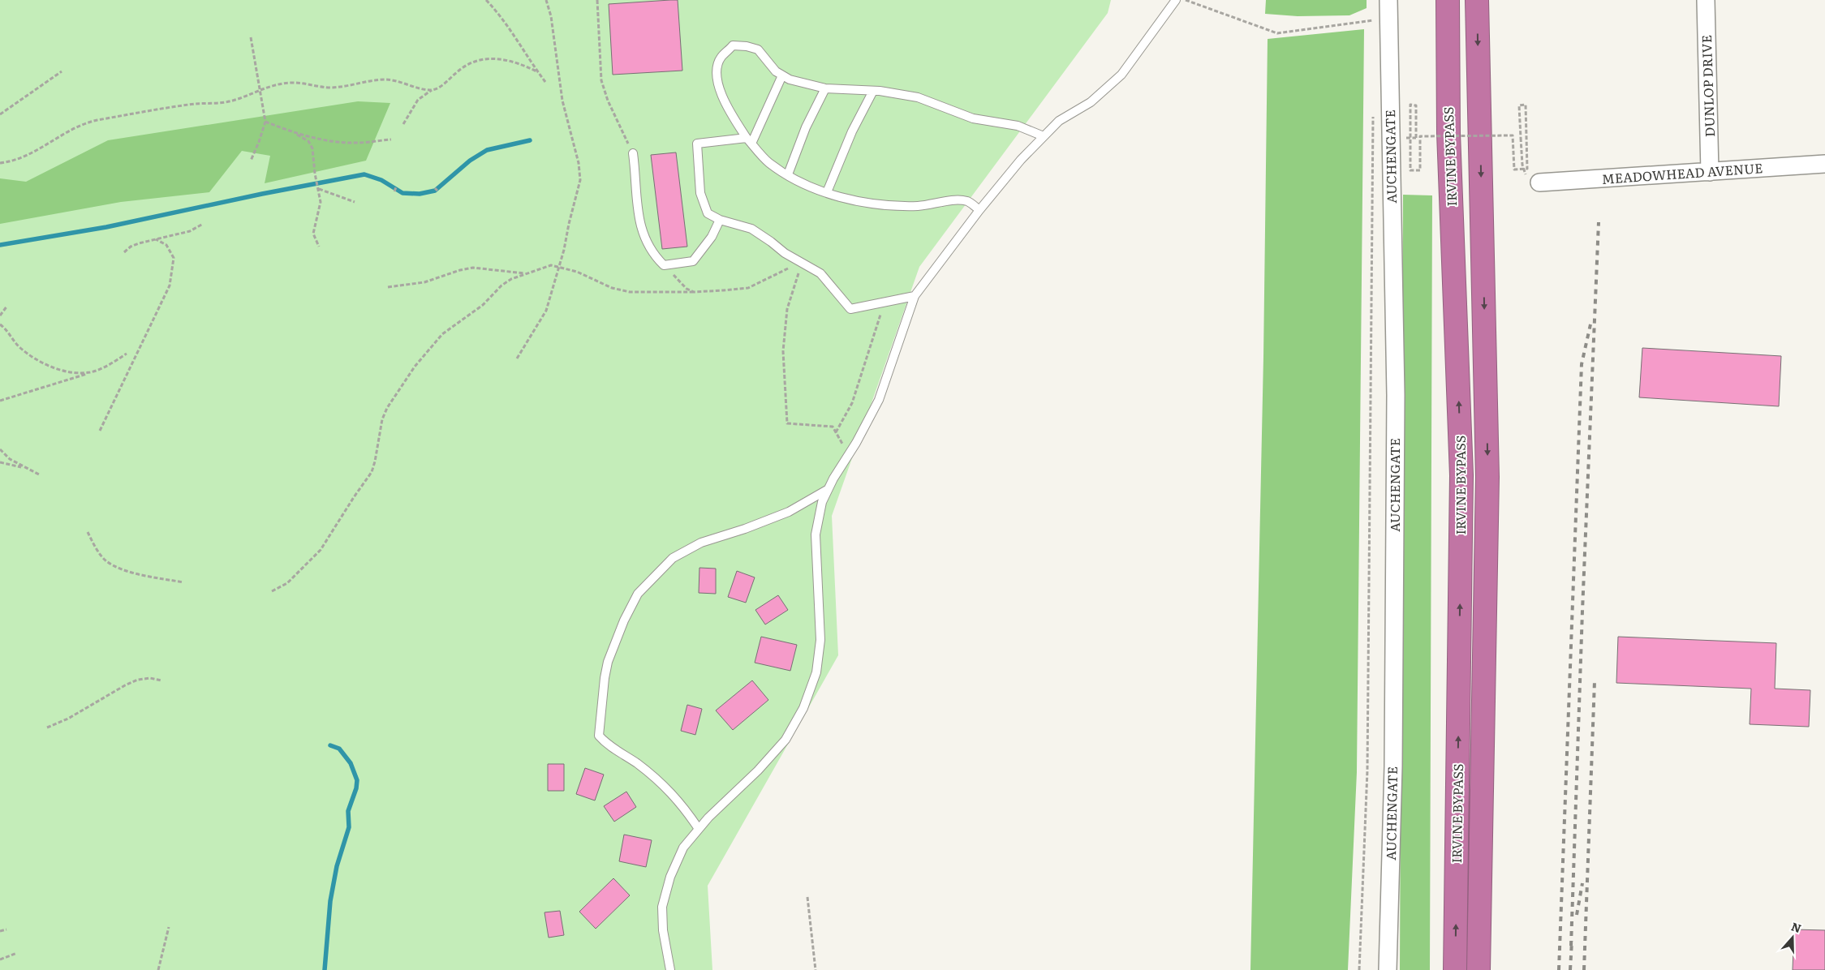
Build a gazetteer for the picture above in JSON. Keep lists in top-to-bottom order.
{
  "streets": {
    "highway": ["IRVINE BYPASS"],
    "street": ["DUNLOP DRIVE", "AUCHENGATE", "MEADOWHEAD AVENUE"]
  },
  "crossings": [
    ["DUNLOP DRIVE", "MEADOWHEAD AVENUE"]
  ],
  "north": "top"
}
